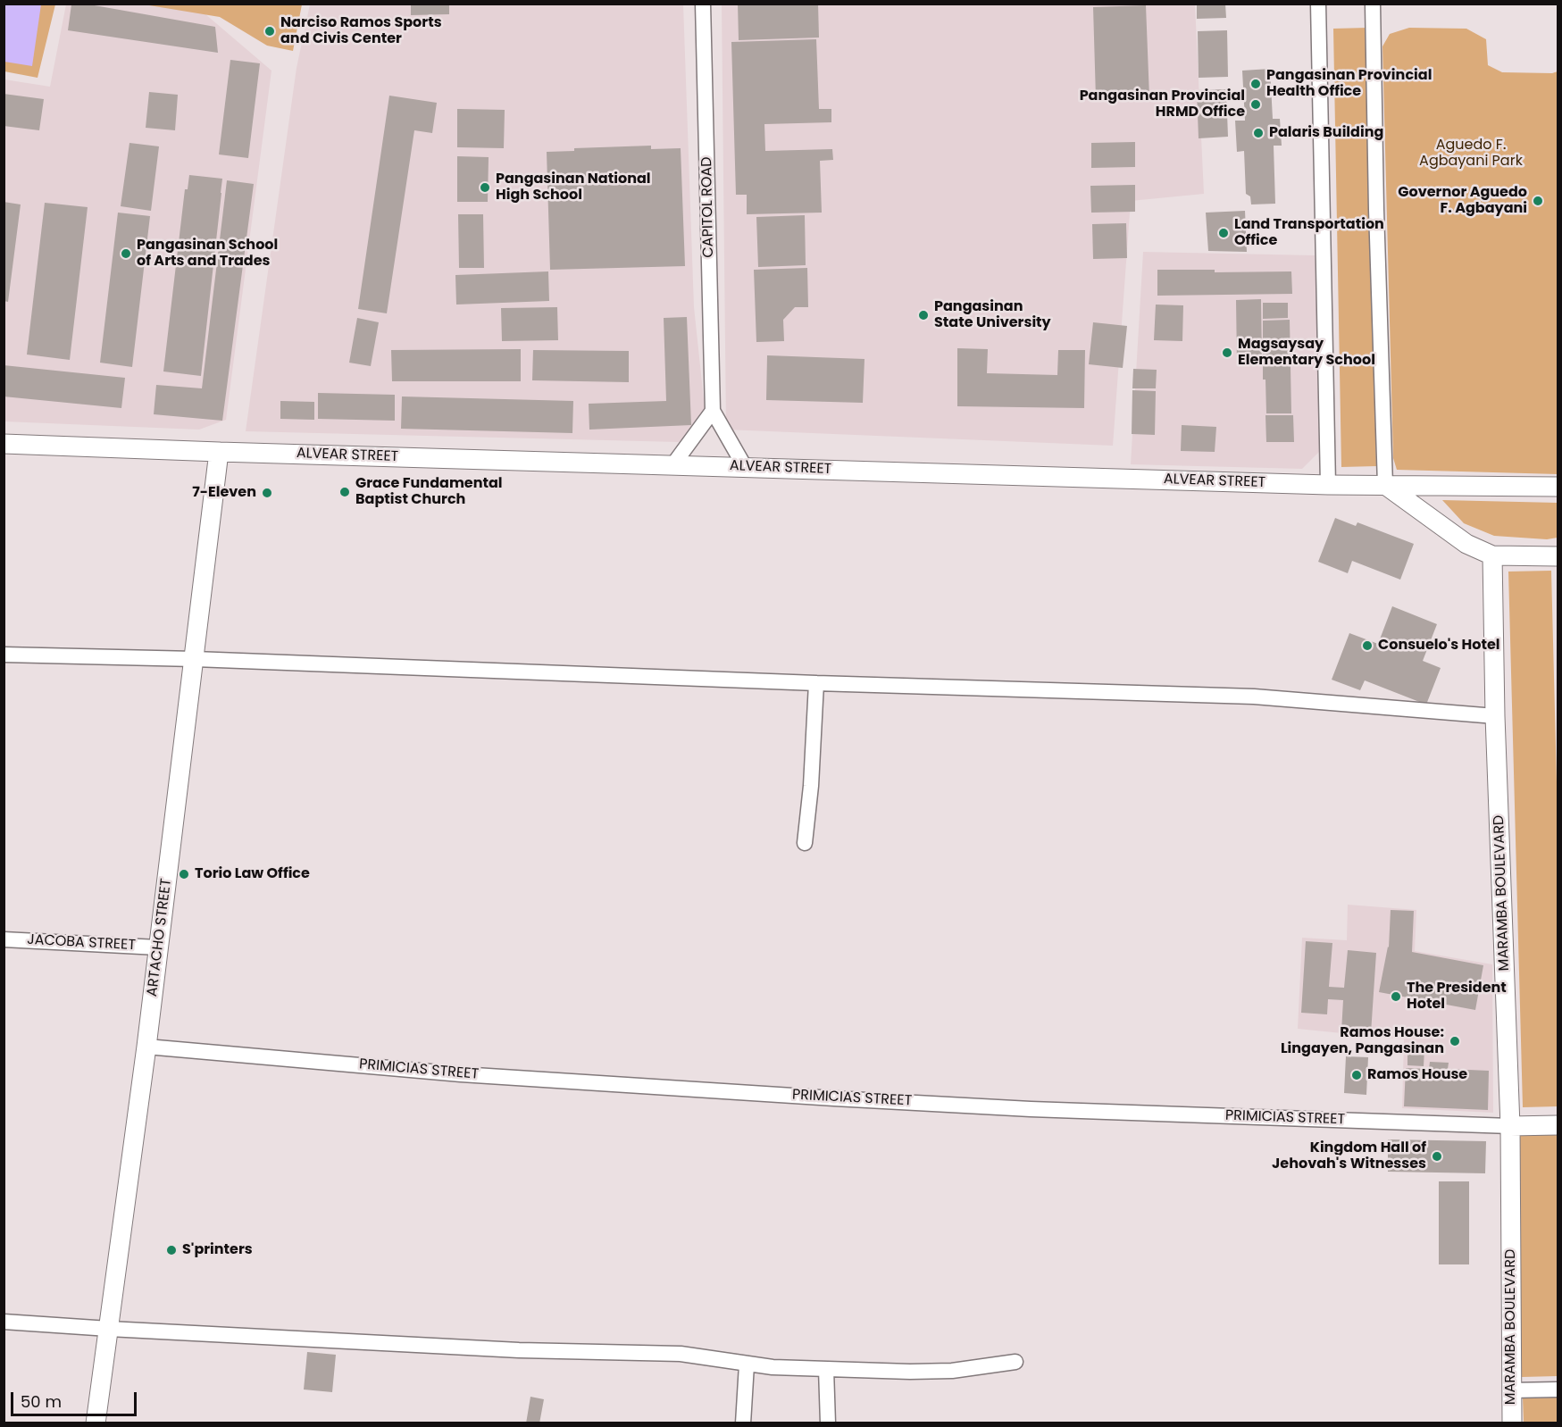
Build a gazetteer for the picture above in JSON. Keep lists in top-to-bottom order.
{
  "streets": {
    "street": [
      "CAPITOL ROAD",
      "ALVEAR STREET",
      "MARAMBA BOULEVARD",
      "ARTACHO STREET",
      "JACOBA STREET",
      "PRIMICIAS STREET"
    ]
  },
  "crossings": [
    ["CAPITOL ROAD", "ALVEAR STREET"],
    ["ALVEAR STREET", "ARTACHO STREET"],
    ["MARAMBA BOULEVARD", "PRIMICIAS STREET"],
    ["ARTACHO STREET", "JACOBA STREET"],
    ["ARTACHO STREET", "PRIMICIAS STREET"]
  ],
  "parks": ["Aguedo F. Agbayani Park"],
  "places": [
    "Narciso Ramos Sports and Civis Center",
    "Pangasinan Provincial Health Office",
    "Pangasinan Provincial HRMD Office",
    "Palaris Building",
    "Pangasinan National High School",
    "Governor Aguedo F. Agbayani",
    "Land Transportation Office",
    "Pangasinan School of Arts and Trades",
    "Pangasinan State University",
    "Magsaysay Elementary School",
    "Grace Fundamental Baptist Church",
    "7-Eleven",
    "Consuelo's Hotel",
    "Torio Law Office",
    "The President Hotel",
    "Ramos House: Lingayen, Pangasinan",
    "Ramos House",
    "Kingdom Hall of Jehovah's Witnesses",
    "S'printers"
  ],
  "scale_bar": "50 m"
}
